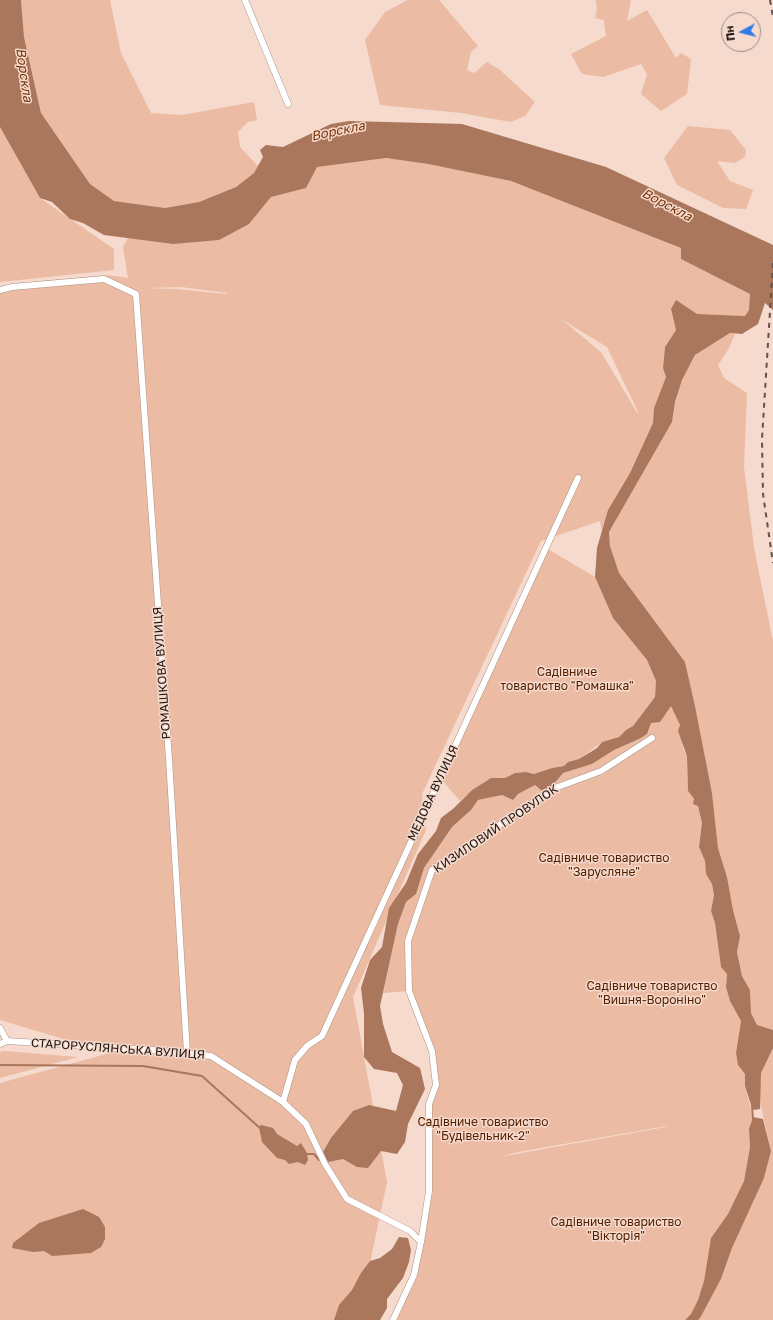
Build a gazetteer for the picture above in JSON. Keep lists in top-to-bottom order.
{
  "streets": {
    "street": [
      "РОМАШКОВА ВУЛИЦЯ",
      "МЕДОВА ВУЛИЦЯ",
      "КИЗИЛОВИЙ ПРОВУЛОК",
      "СТАРОРУСЛЯНСЬКА ВУЛИЦЯ"
    ]
  },
  "crossings": [
    ["РОМАШКОВА ВУЛИЦЯ", "СТАРОРУСЛЯНСЬКА ВУЛИЦЯ"],
    ["МЕДОВА ВУЛИЦЯ", "СТАРОРУСЛЯНСЬКА ВУЛИЦЯ"],
    ["КИЗИЛОВИЙ ПРОВУЛОК", "СТАРОРУСЛЯНСЬКА ВУЛИЦЯ"]
  ],
  "water": ["Ворскла"],
  "parks": [
    "Садівниче товариство \"Ромашка\"",
    "Садівниче товариство \"Зарусляне\"",
    "Садівниче товариство \"Вишня-Вороніно\"",
    "Садівниче товариство \"Будівельник-2\"",
    "Садівниче товариство \"Вікторія\""
  ],
  "north": "left"
}
